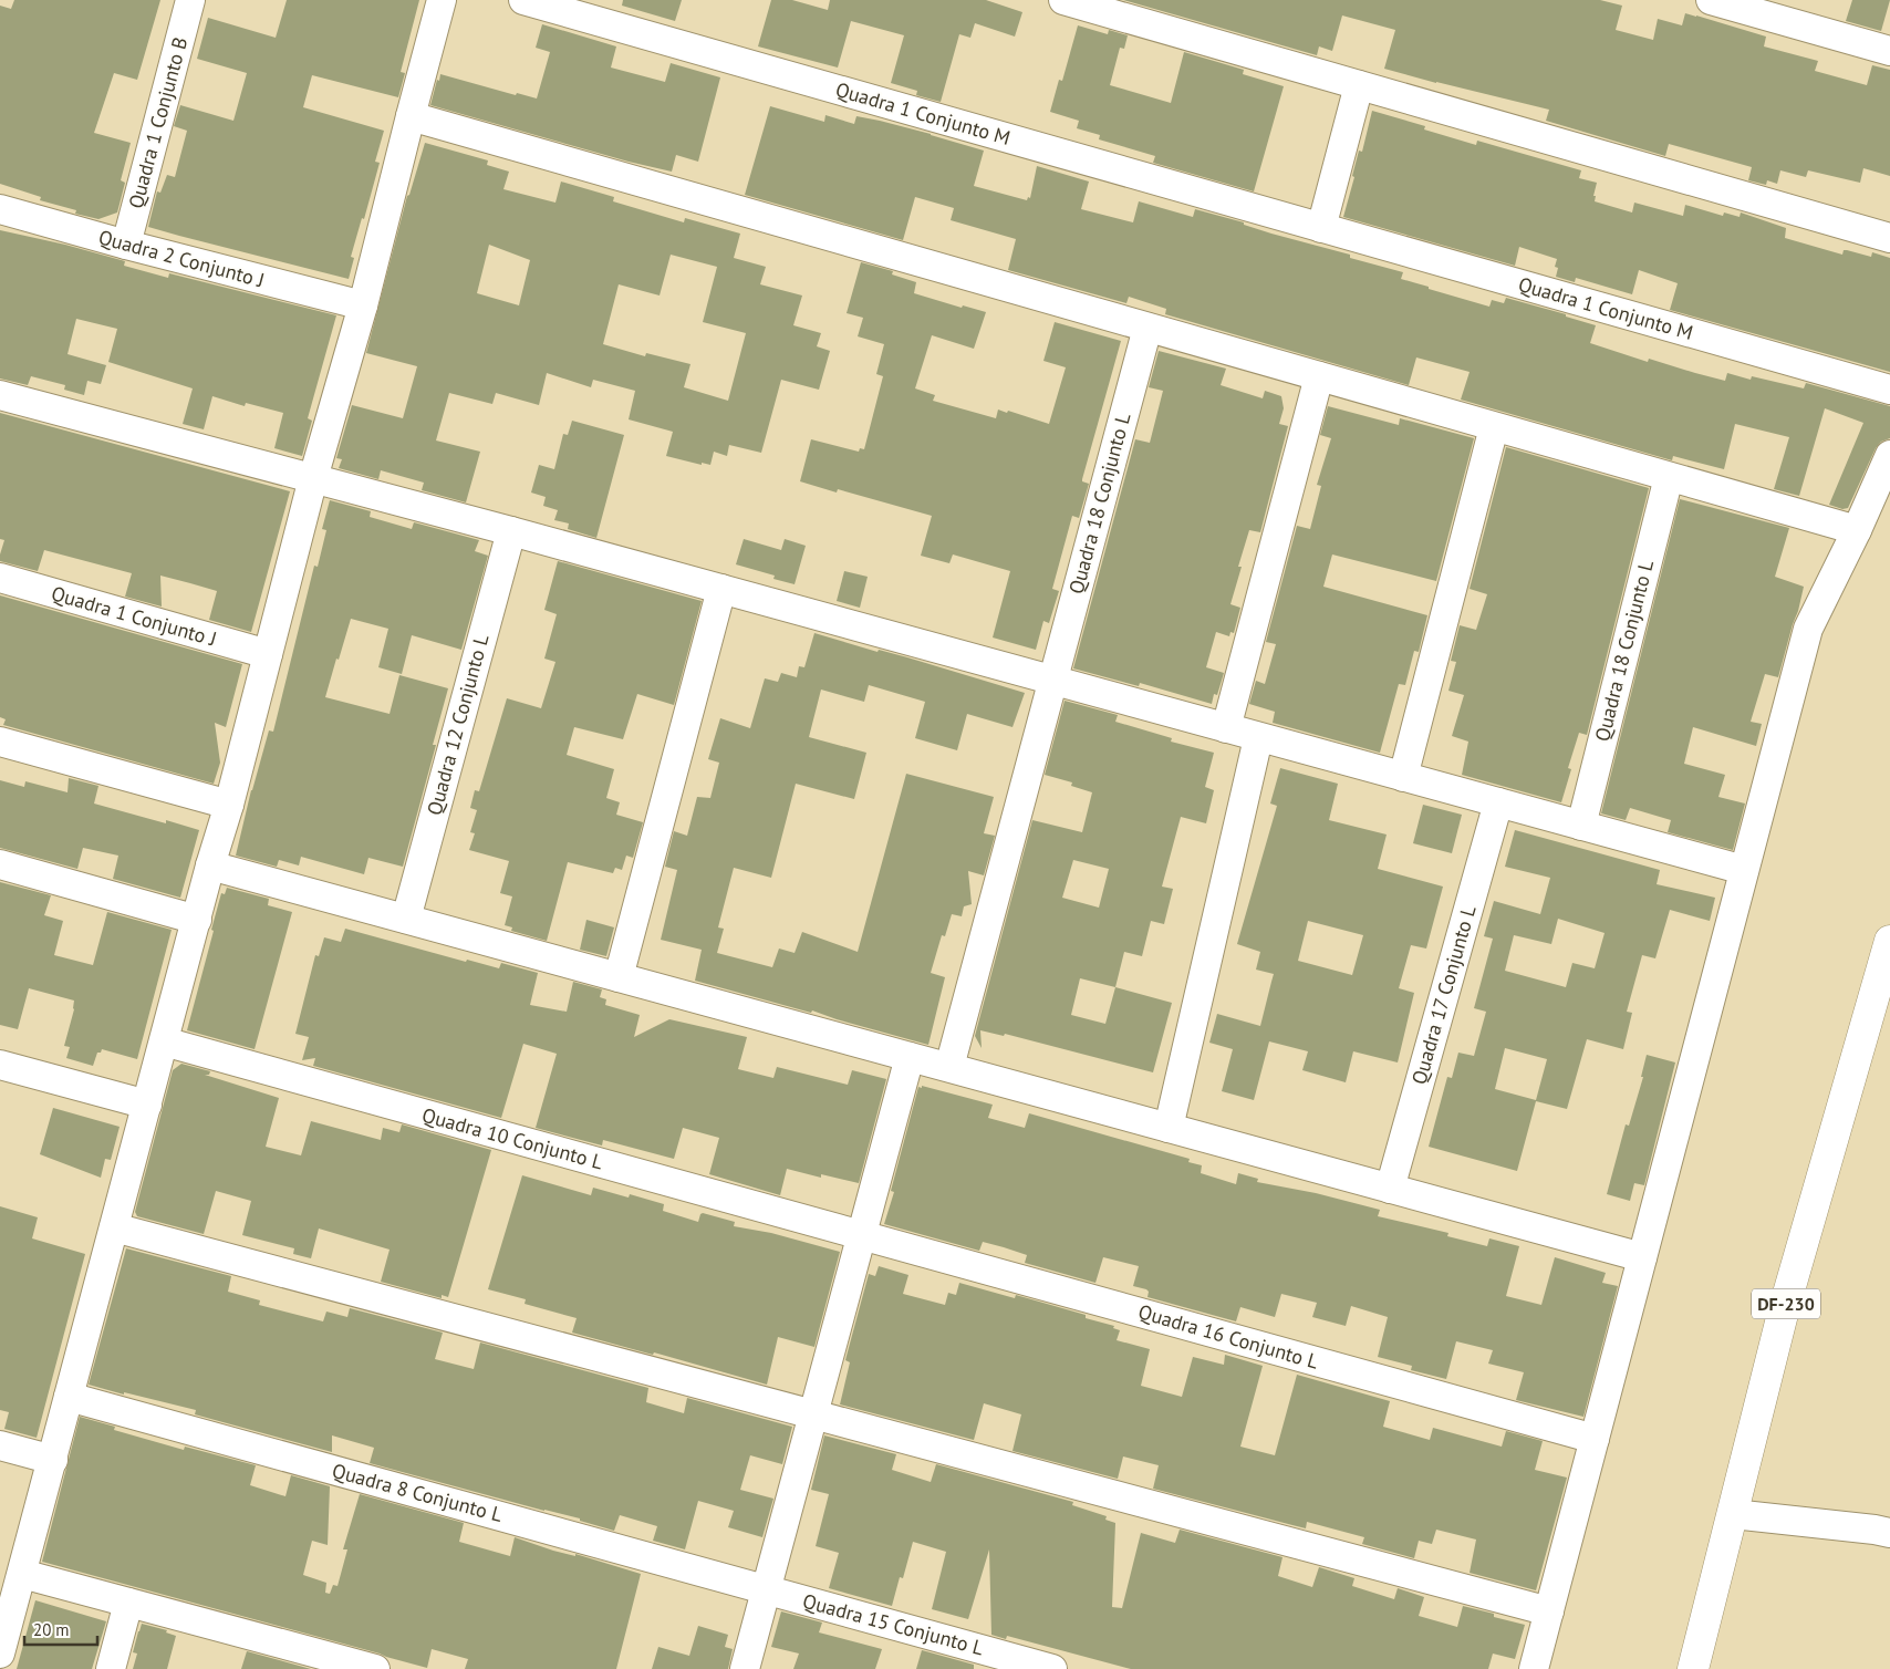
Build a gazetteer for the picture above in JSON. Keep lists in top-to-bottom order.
{
  "streets": {
    "main road": ["DF-230"],
    "street": [
      "Quadra 1 Conjunto M",
      "Quadra 1 Conjunto B",
      "Quadra 2 Conjunto J",
      "Quadra 18 Conjunto L",
      "Quadra 1 Conjunto J",
      "Quadra 12 Conjunto L",
      "Quadra 17 Conjunto L",
      "Quadra 10 Conjunto L",
      "Quadra 16 Conjunto L",
      "Quadra 8 Conjunto L",
      "Quadra 15 Conjunto L"
    ]
  },
  "crossings": [
    ["Quadra 1 Conjunto B", "Quadra 2 Conjunto J"],
    ["Quadra 10 Conjunto L", "Quadra 16 Conjunto L"],
    ["Quadra 8 Conjunto L", "Quadra 15 Conjunto L"]
  ],
  "scale_bar": "20 m"
}
